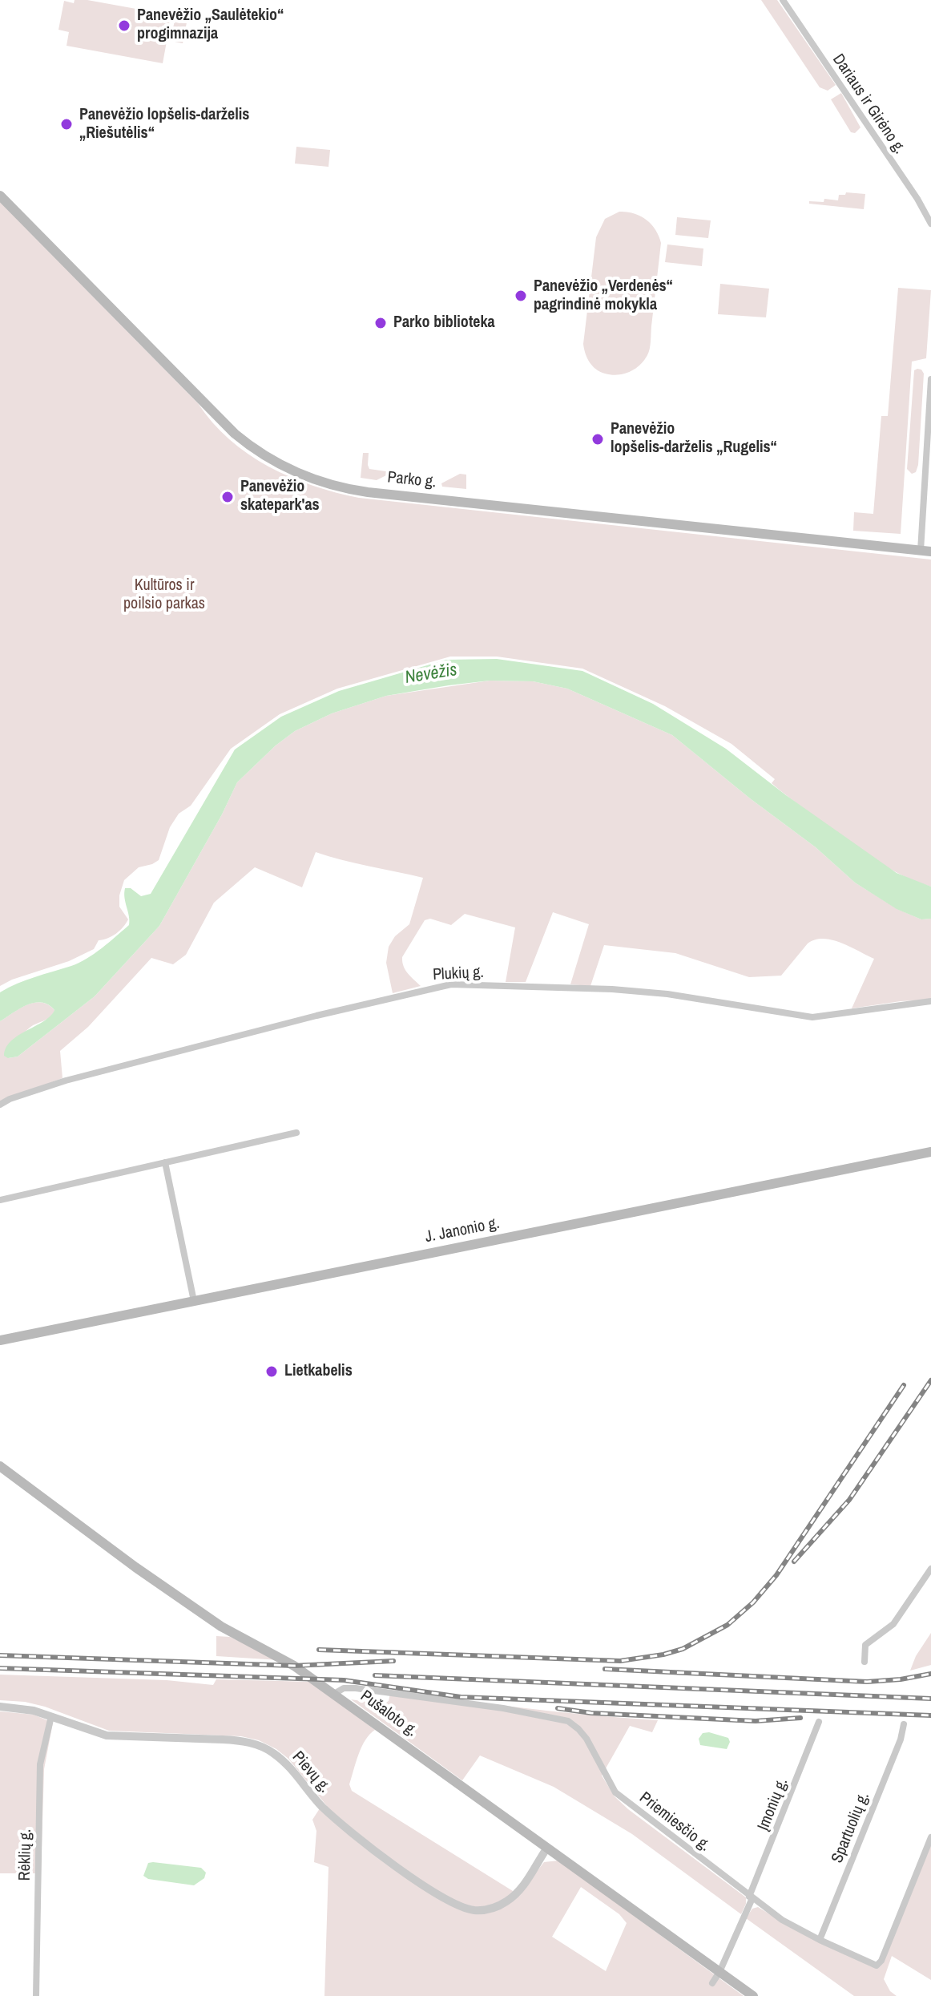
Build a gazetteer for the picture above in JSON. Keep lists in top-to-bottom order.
{
  "streets": {
    "main road": ["Parko g.", "J. Janonio g.", "Pušaloto g."],
    "street": [
      "Dariaus ir Girėno g.",
      "Plukių g.",
      "Pievų g.",
      "Įmonių g.",
      "Priemiesčio g.",
      "Spartuolių g.",
      "Rėklių g."
    ]
  },
  "crossings": [
    ["Pušaloto g.", "Pievų g."],
    ["Pušaloto g.", "Įmonių g."],
    ["Pušaloto g.", "Priemiesčio g."],
    ["Pievų g.", "Rėklių g."],
    ["Įmonių g.", "Priemiesčio g."],
    ["Priemiesčio g.", "Spartuolių g."]
  ],
  "water": ["Nevėžis"],
  "parks": ["Kultūros ir poilsio parkas"],
  "places": [
    "Panevėžio „Saulėtekio“ progimnazija",
    "Panevėžio lopšelis-darželis „Riešutėlis“",
    "Panevėžio „Verdenės“ pagrindinė mokykla",
    "Parko biblioteka",
    "Panevėžio lopšelis-darželis „Rugelis“",
    "Panevėžio skatepark'as",
    "Lietkabelis"
  ]
}
